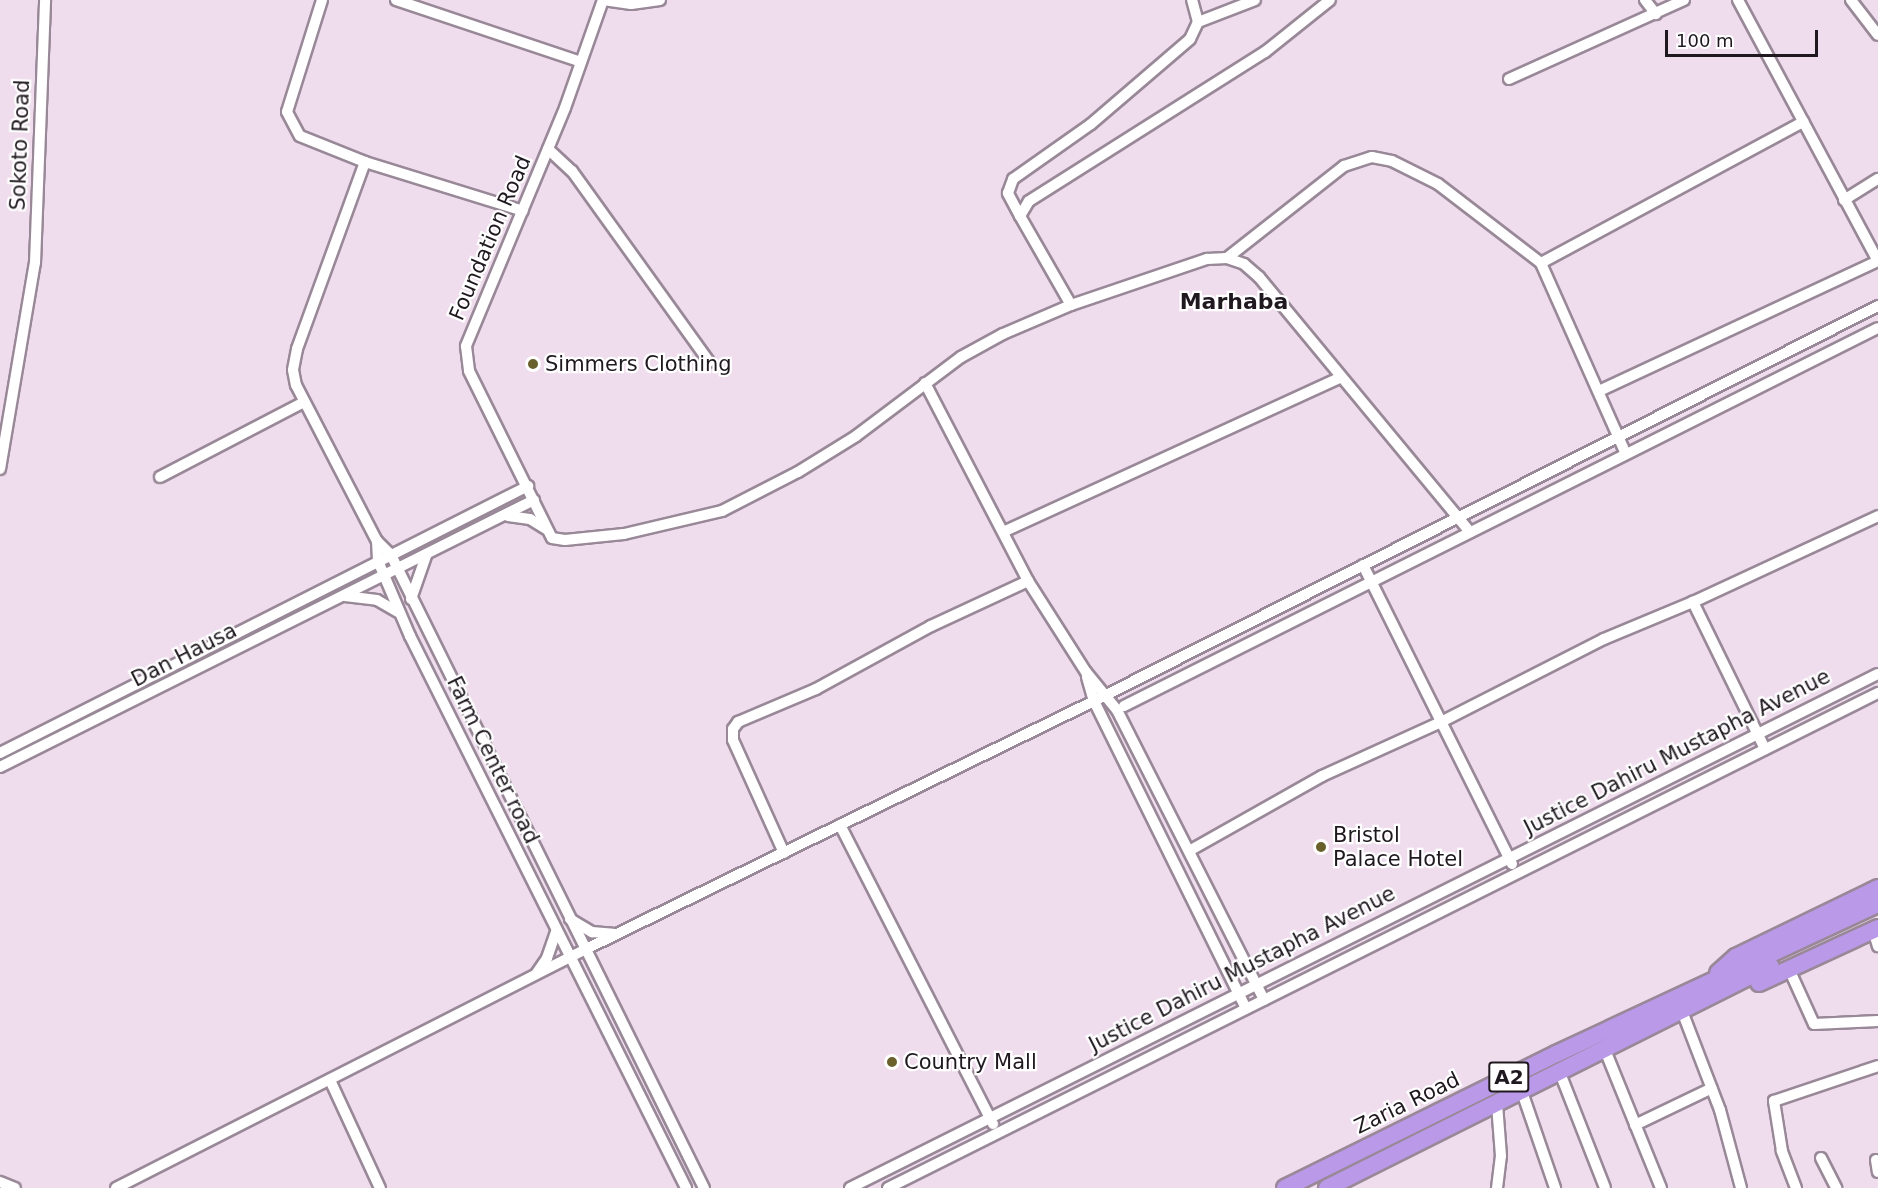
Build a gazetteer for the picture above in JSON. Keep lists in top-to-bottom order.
{
  "streets": {
    "highway": ["A2", "Zaria Road"],
    "street": [
      "Sokoto Road",
      "Foundation Road",
      "Dan Hausa",
      "Justice Dahiru Mustapha Avenue",
      "Farm Center road"
    ]
  },
  "crossings": [
    ["Foundation Road", "Dan Hausa"],
    ["Dan Hausa", "Farm Center road"],
    ["A2", "Zaria Road"]
  ],
  "districts": ["Marhaba"],
  "places": ["Simmers Clothing", "Bristol Palace Hotel", "Country Mall"],
  "scale_bar": "100 m"
}
